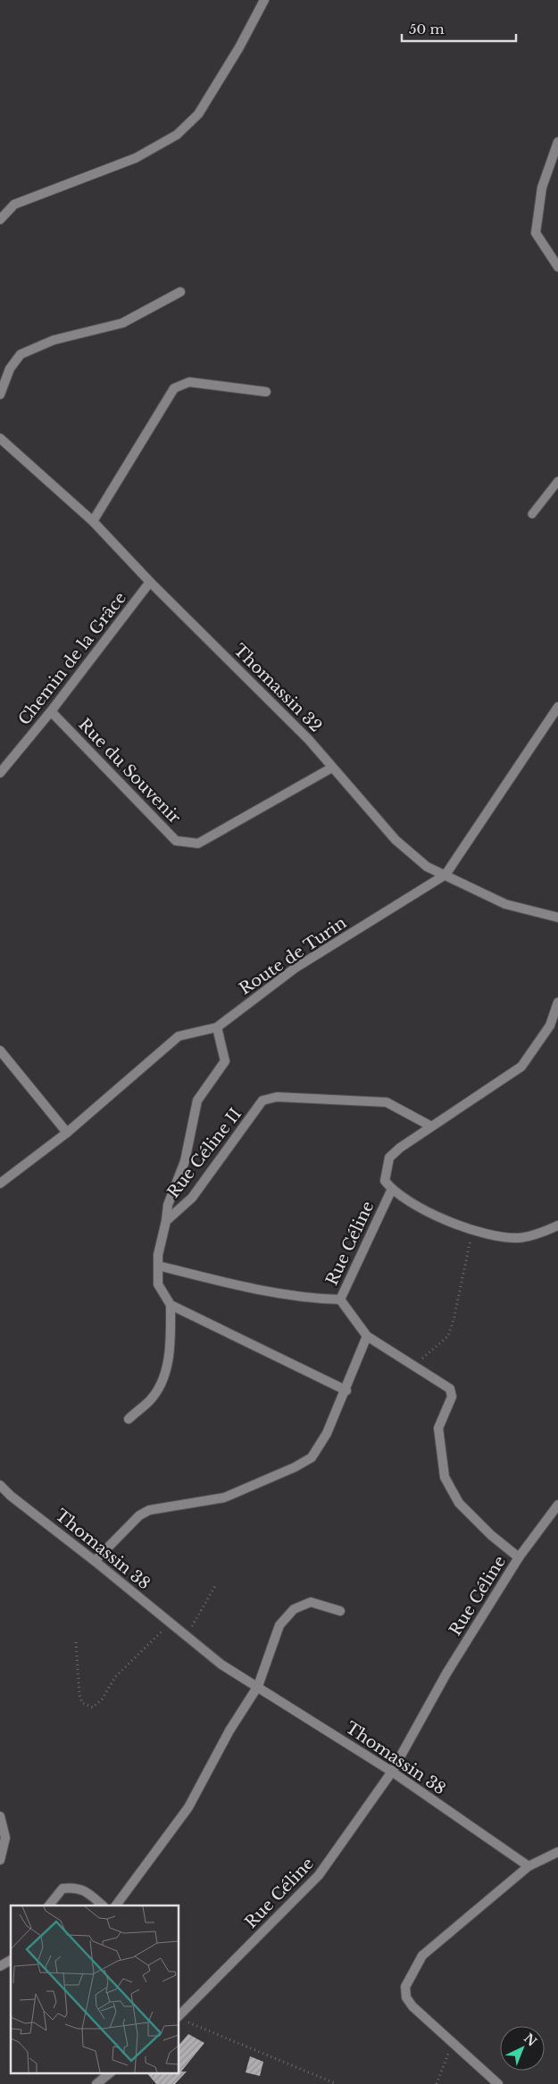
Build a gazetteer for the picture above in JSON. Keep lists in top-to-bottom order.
{
  "streets": {
    "street": [
      "Chemin de la Grâce",
      "Thomassin 32",
      "Rue du Souvenir",
      "Route de Turin",
      "Rue Céline II",
      "Rue Céline",
      "Thomassin 38"
    ]
  },
  "crossings": [
    ["Chemin de la Grâce", "Thomassin 32"],
    ["Chemin de la Grâce", "Rue du Souvenir"],
    ["Thomassin 32", "Rue du Souvenir"],
    ["Thomassin 32", "Route de Turin"],
    ["Rue Céline II", "Rue Céline"],
    ["Rue Céline", "Thomassin 38"]
  ],
  "scale_bar": "50 m",
  "north": "top right"
}
